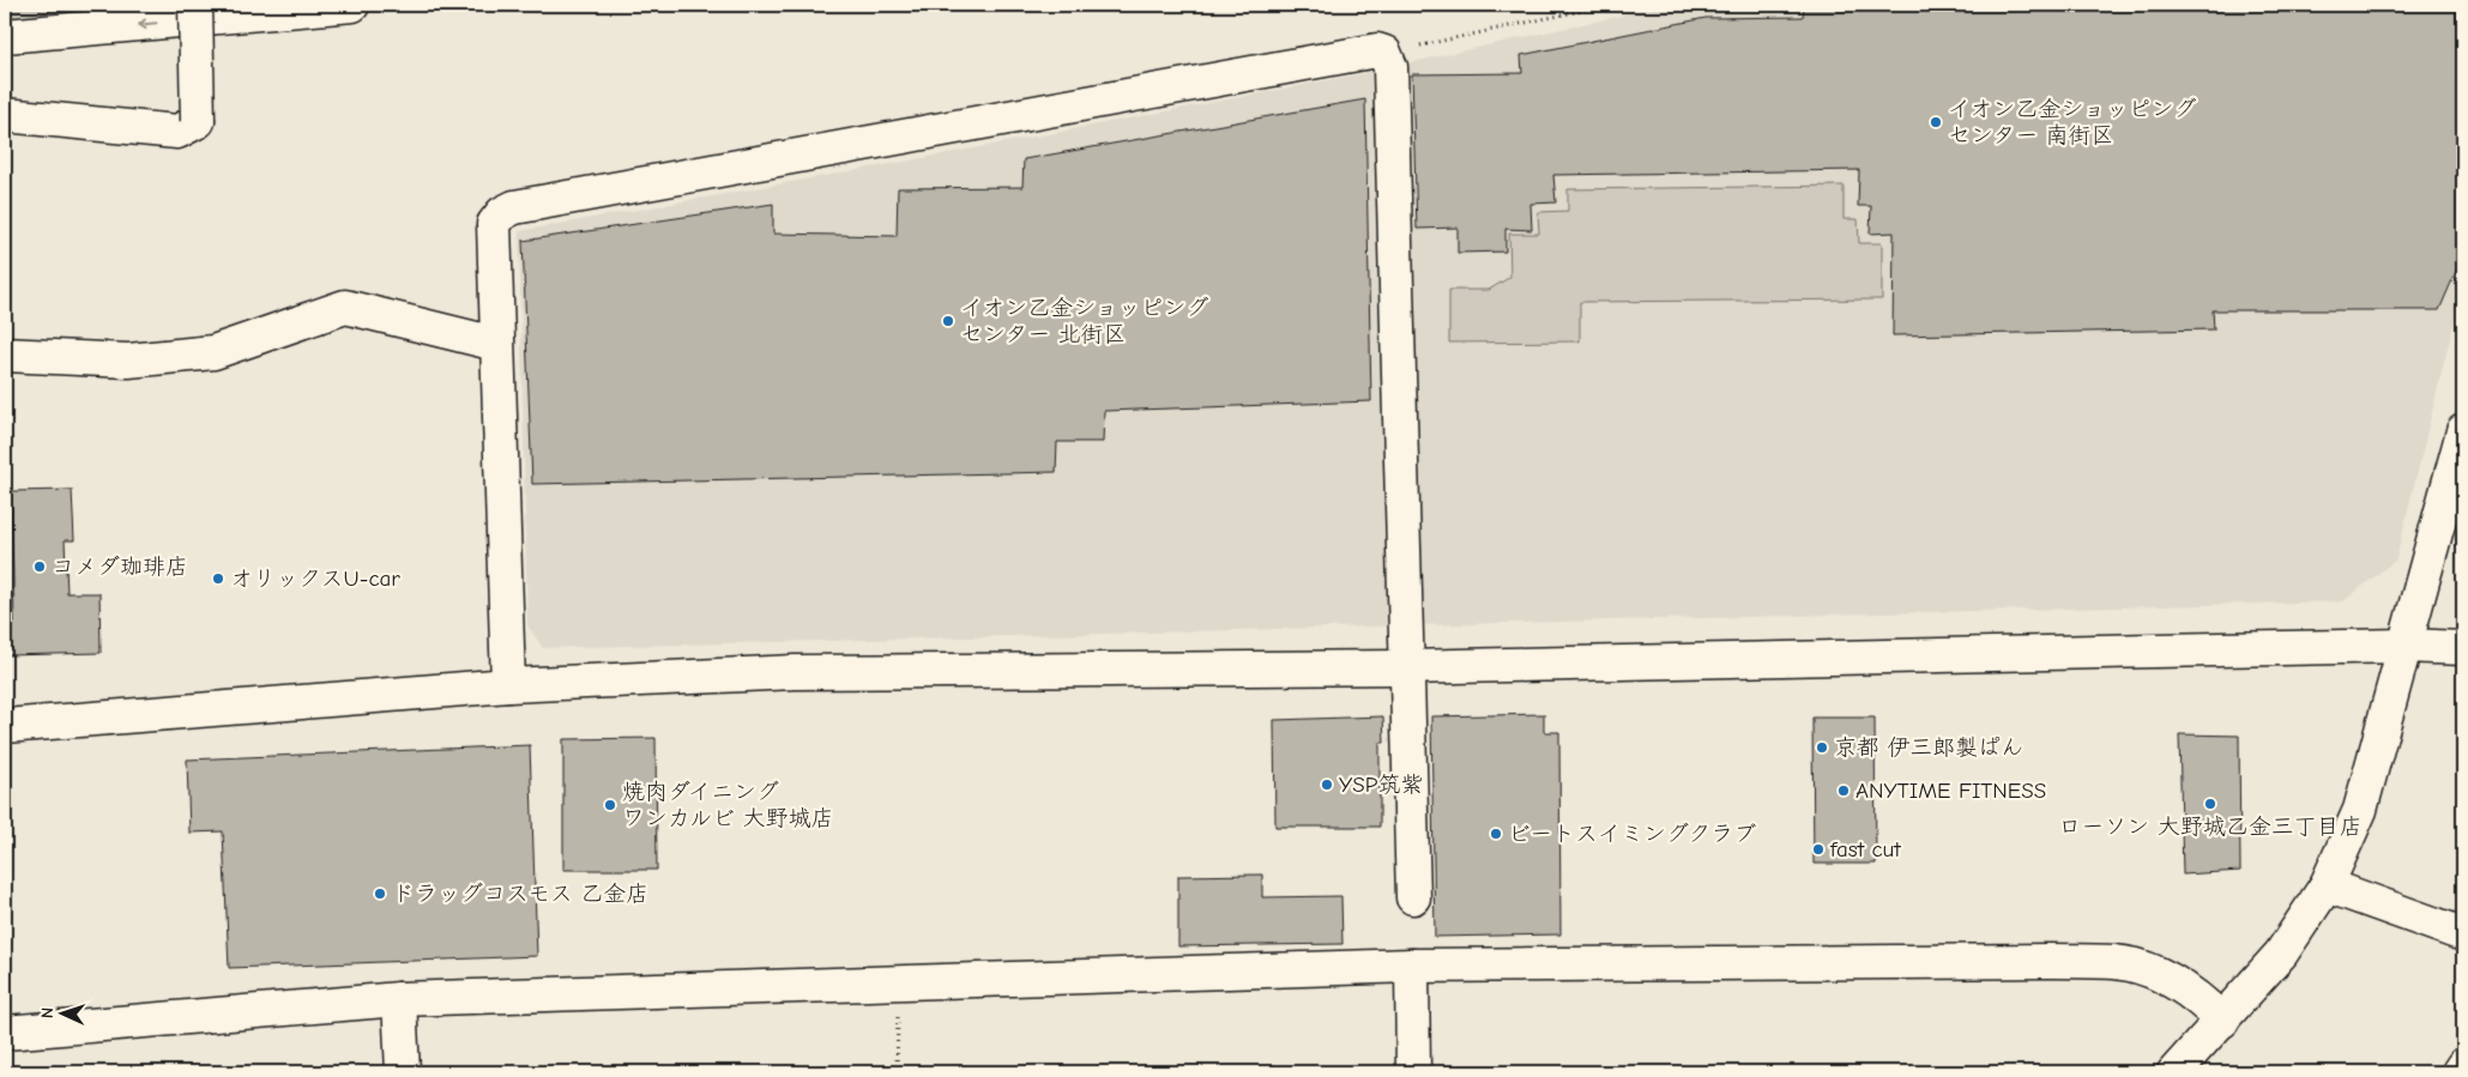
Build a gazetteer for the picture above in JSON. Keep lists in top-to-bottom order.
{
  "places": [
    "イオン乙金ショッピング センター 南街区",
    "イオン乙金ショッピング センター 北街区",
    "コメダ珈琲店",
    "オリックスU-car",
    "京都 伊三郎製ぱん",
    "YSP筑紫",
    "ANYTIME FITNESS",
    "ローソン 大野城乙金三丁目店",
    "焼肉ダイニング ワンカルビ 大野城店",
    "ビートスイミングクラブ",
    "fast cut",
    "ドラッグコスモス 乙金店"
  ],
  "north": "left"
}
